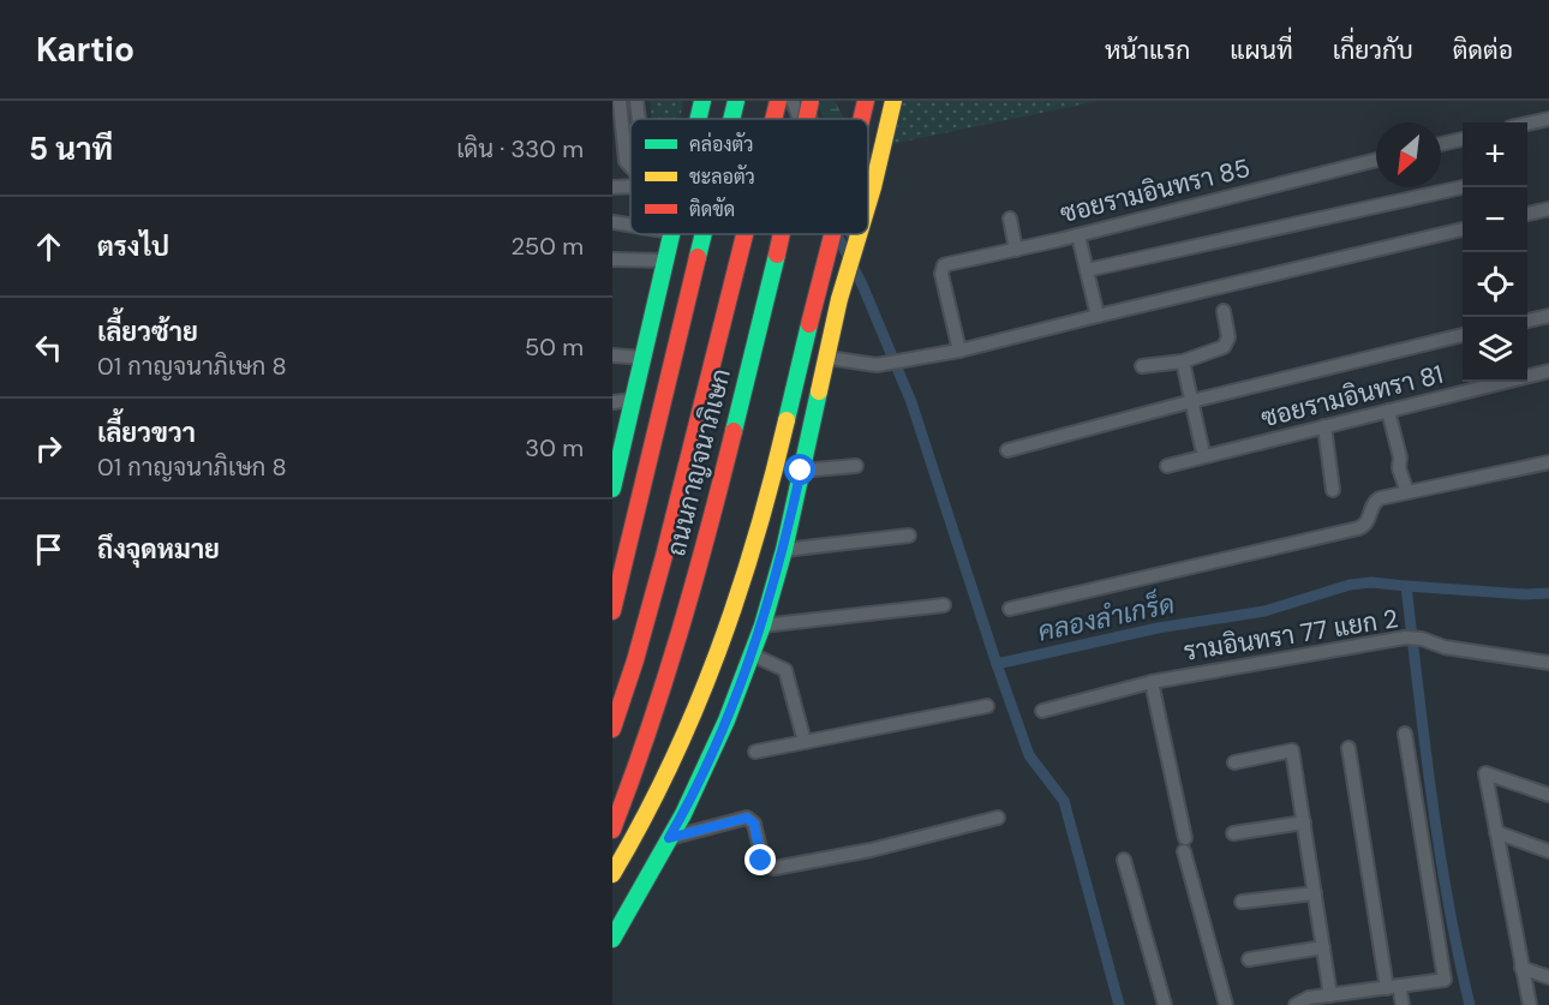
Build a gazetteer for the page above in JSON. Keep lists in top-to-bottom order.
{
  "streets": {
    "main road": ["ถนนกาญจนาภิเษก"],
    "street": ["ซอยรามอินทรา 85", "ซอยรามอินทรา 81", "รามอินทรา 77 แยก 2"]
  },
  "water": ["คลองลำเกร็ด"],
  "legend": ["คล่องตัว", "ชะลอตัว", "ติดขัด"],
  "north": "bottom left",
  "page": {
    "header": "Kartio",
    "nav": [
      "หน้าแรก",
      "แผนที่",
      "เกี่ยวกับ",
      "ติดต่อ"
    ],
    "heading": ["5 นาที", "เดิน · 330 m"],
    "map_buttons": ["+", "−"],
    "list": [
      ["ตรงไป", "250 m"],
      ["เลี้ยวซ้าย", "01 กาญจนาภิเษก 8", "50 m"],
      ["เลี้ยวขวา", "01 กาญจนาภิเษก 8", "30 m"],
      "ถึงจุดหมาย"
    ]
  }
}
